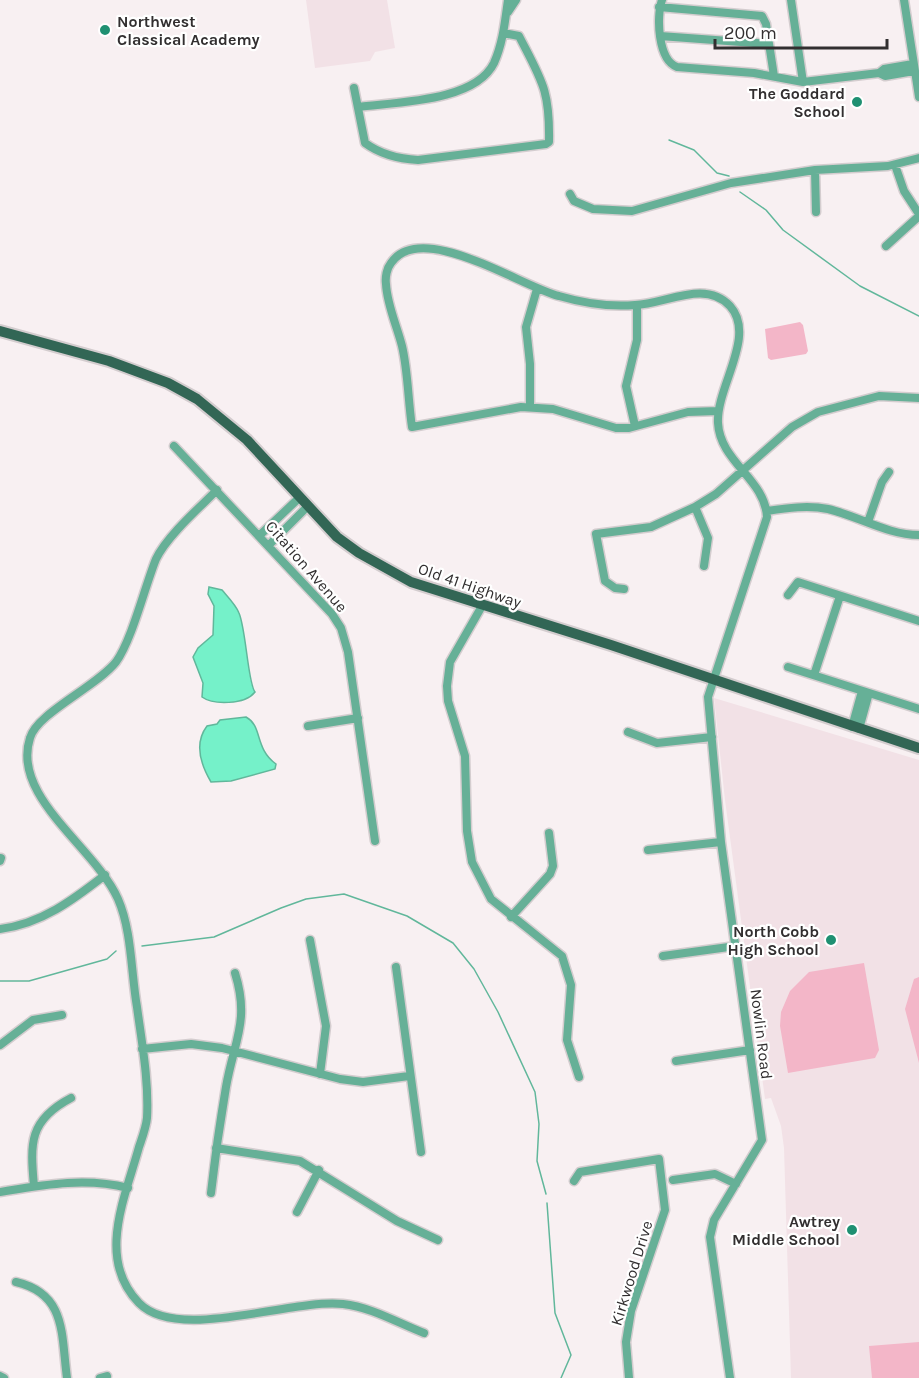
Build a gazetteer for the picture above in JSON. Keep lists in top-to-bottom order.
{
  "streets": {
    "main road": ["Old 41 Highway"],
    "street": ["Citation Avenue", "Nowlin Road", "Kirkwood Drive"]
  },
  "crossings": [
    ["Old 41 Highway", "Nowlin Road"]
  ],
  "places": [
    "Northwest Classical Academy",
    "The Goddard School",
    "North Cobb High School",
    "Awtrey Middle School"
  ],
  "scale_bar": "200 m"
}
